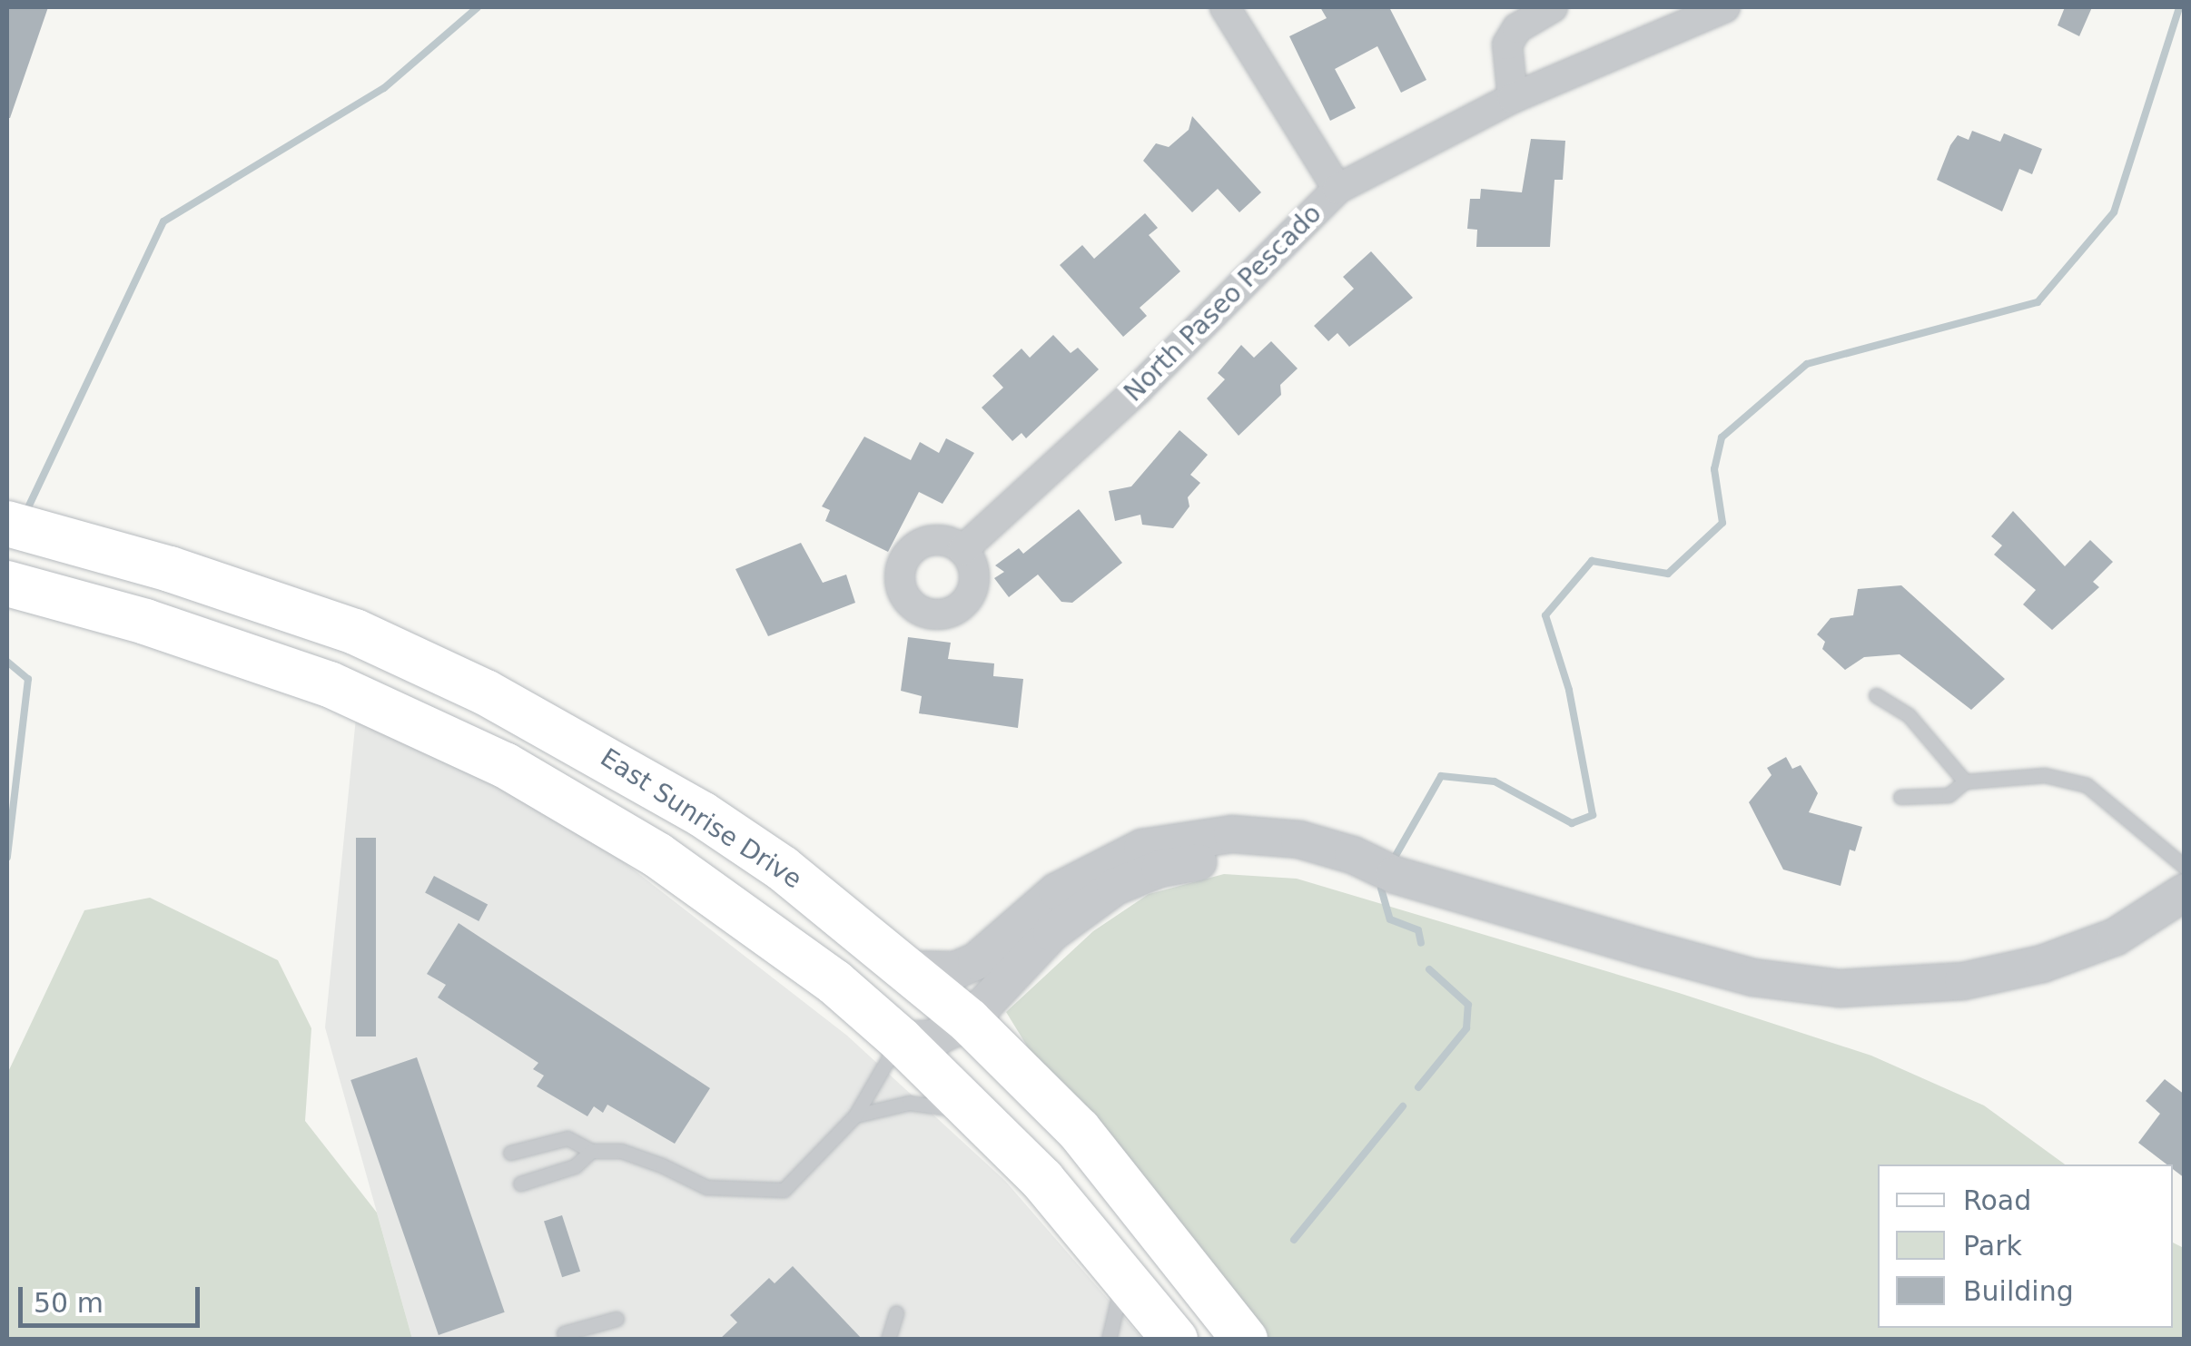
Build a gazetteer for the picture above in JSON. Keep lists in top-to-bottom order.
{
  "streets": {
    "main road": ["East Sunrise Drive"],
    "street": ["North Paseo Pescado"]
  },
  "legend": ["Road", "Park", "Building"],
  "scale_bar": "50 m"
}
